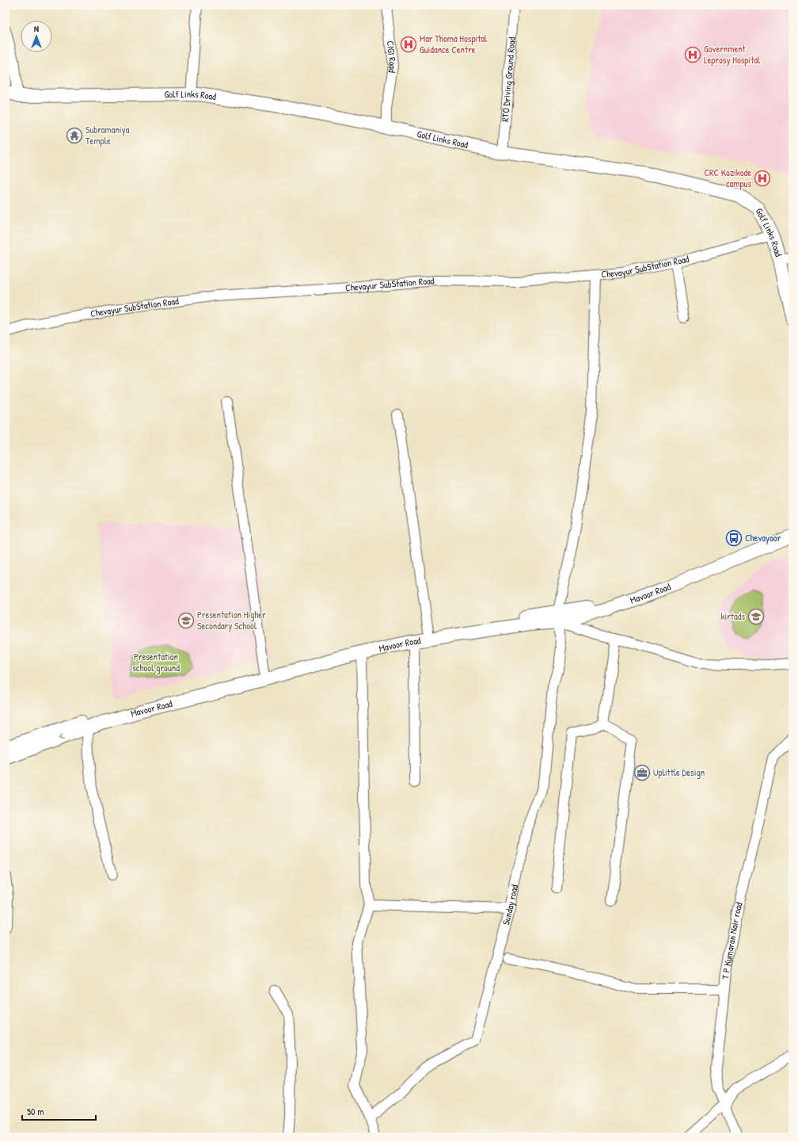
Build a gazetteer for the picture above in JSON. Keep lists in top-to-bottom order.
{
  "streets": {
    "main road": ["Golf Links Road", "Mavoor Road"],
    "street": [
      "CIGI Road",
      "RTO Driving Ground Road",
      "Chevayur SubStation Road",
      "Sunday road",
      "T P Kumaran Nair road"
    ]
  },
  "crossings": [
    ["CIGI Road", "Golf Links Road"],
    ["RTO Driving Ground Road", "Golf Links Road"],
    ["Golf Links Road", "Chevayur SubStation Road"],
    ["Mavoor Road", "Sunday road"]
  ],
  "parks": ["Presentation school ground"],
  "places": {
    "hospital": ["Mar Thoma Hospital Guidance Centre", "Government Leprosy Hospital", "CRC Kozikode campus"],
    "temple": ["Subramaniya Temple"],
    "bus stop": ["Chevayoor"],
    "school or university": ["kirtads", "Presentation Higher Secondary School"],
    "office": ["Uplittle Design"]
  },
  "scale_bar": "50 m",
  "north": "top"
}
